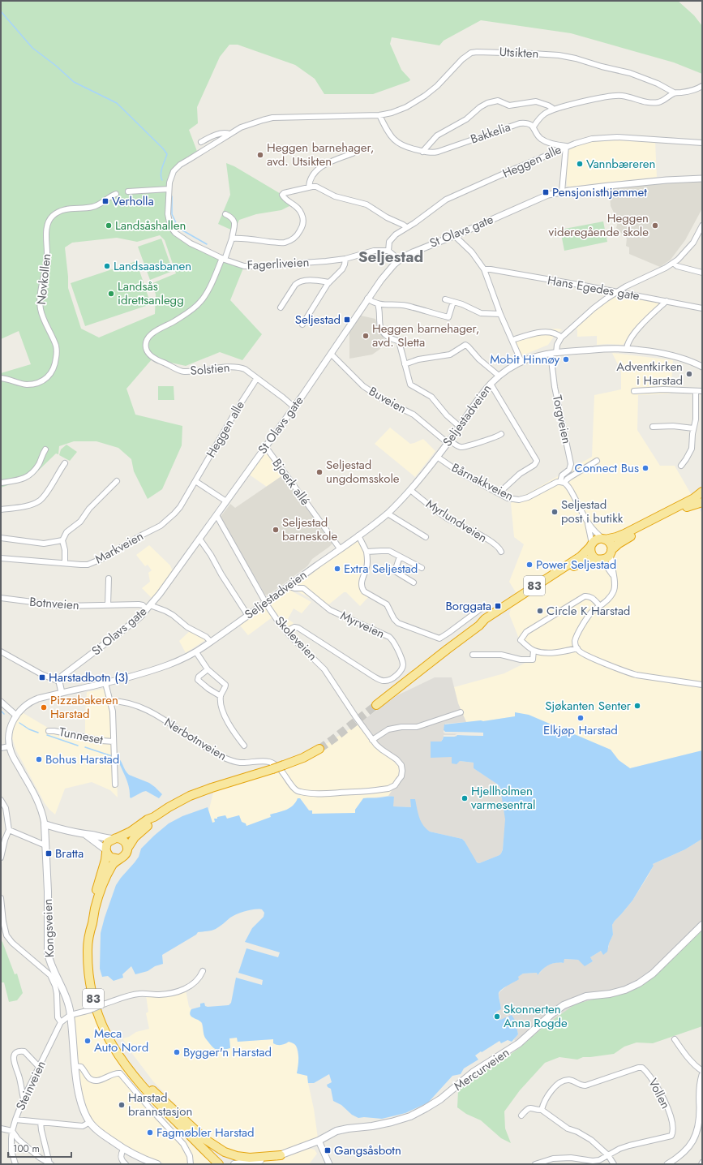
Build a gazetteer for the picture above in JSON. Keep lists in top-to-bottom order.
{
  "streets": {
    "highway": ["83"],
    "main road": ["Kongsveien", "Mercurveien"],
    "street": [
      "Utsikten",
      "Bakkelia",
      "Heggen alle",
      "St Olavs gate",
      "Fagerliveien",
      "Novkollen",
      "Hans Egedes gate",
      "Solstien",
      "Buveien",
      "Seljestadveien",
      "Torgveien",
      "Bjoerk allé",
      "Bårnakkveien",
      "Myrlundveien",
      "Markveien",
      "Botnveien",
      "Myrveien",
      "Skoleveien",
      "Tunneset",
      "Nerbotnveien",
      "Steinveien",
      "Vollen"
    ]
  },
  "crossings": [
    ["Utsikten", "Bakkelia"],
    ["Utsikten", "Fagerliveien"],
    ["Bakkelia", "Fagerliveien"],
    ["Heggen alle", "Fagerliveien"],
    ["Heggen alle", "Solstien"],
    ["Heggen alle", "Markveien"],
    ["St Olavs gate", "Solstien"],
    ["St Olavs gate", "Buveien"],
    ["St Olavs gate", "Bjoerk allé"],
    ["St Olavs gate", "Botnveien"],
    ["St Olavs gate", "Skoleveien"],
    ["Fagerliveien", "Solstien"],
    ["Buveien", "Seljestadveien"],
    ["Seljestadveien", "Torgveien"],
    ["Seljestadveien", "Bjoerk allé"],
    ["Seljestadveien", "Bårnakkveien"],
    ["Seljestadveien", "Myrlundveien"],
    ["Seljestadveien", "Botnveien"],
    ["Seljestadveien", "Myrveien"],
    ["Seljestadveien", "Skoleveien"],
    ["Seljestadveien", "Tunneset"],
    ["Seljestadveien", "Kongsveien"],
    ["Torgveien", "Bårnakkveien"],
    ["83", "Skoleveien"],
    ["83", "Nerbotnveien"],
    ["83", "Mercurveien"],
    ["Myrveien", "Skoleveien"],
    ["Skoleveien", "Nerbotnveien"],
    ["Tunneset", "Nerbotnveien"],
    ["Kongsveien", "Steinveien"]
  ],
  "districts": ["Seljestad"],
  "places": {
    "other": [
      "Heggen barnehager, avd. Utsikten",
      "Vannbæreren",
      "Landsåshallen",
      "Heggen videregående skole",
      "Landsaasbanen",
      "Landsås idrettsanlegg",
      "Heggen barnehager, avd. Sletta",
      "Mobit Hinnøy",
      "Adventkirken i Harstad",
      "Connect Bus",
      "Seljestad ungdomsskole",
      "Seljestad post i butikk",
      "Seljestad barneskole",
      "Power Seljestad",
      "Extra Seljestad",
      "Circle K Harstad",
      "Sjøkanten Senter",
      "Pizzabakeren Harstad",
      "Elkjøp Harstad",
      "Bohus Harstad",
      "Hjellholmen varmesentral",
      "Skonnerten Anna Rogde",
      "Meca Auto Nord",
      "Bygger'n Harstad",
      "Harstad brannstasjon",
      "Fagmøbler Harstad"
    ],
    "transit": [
      "Pensjonisthjemmet",
      "Verholla",
      "Seljestad",
      "Borggata",
      "Harstadbotn (3)",
      "Bratta",
      "Gangsåsbotn"
    ]
  },
  "scale_bar": "100 m"
}
